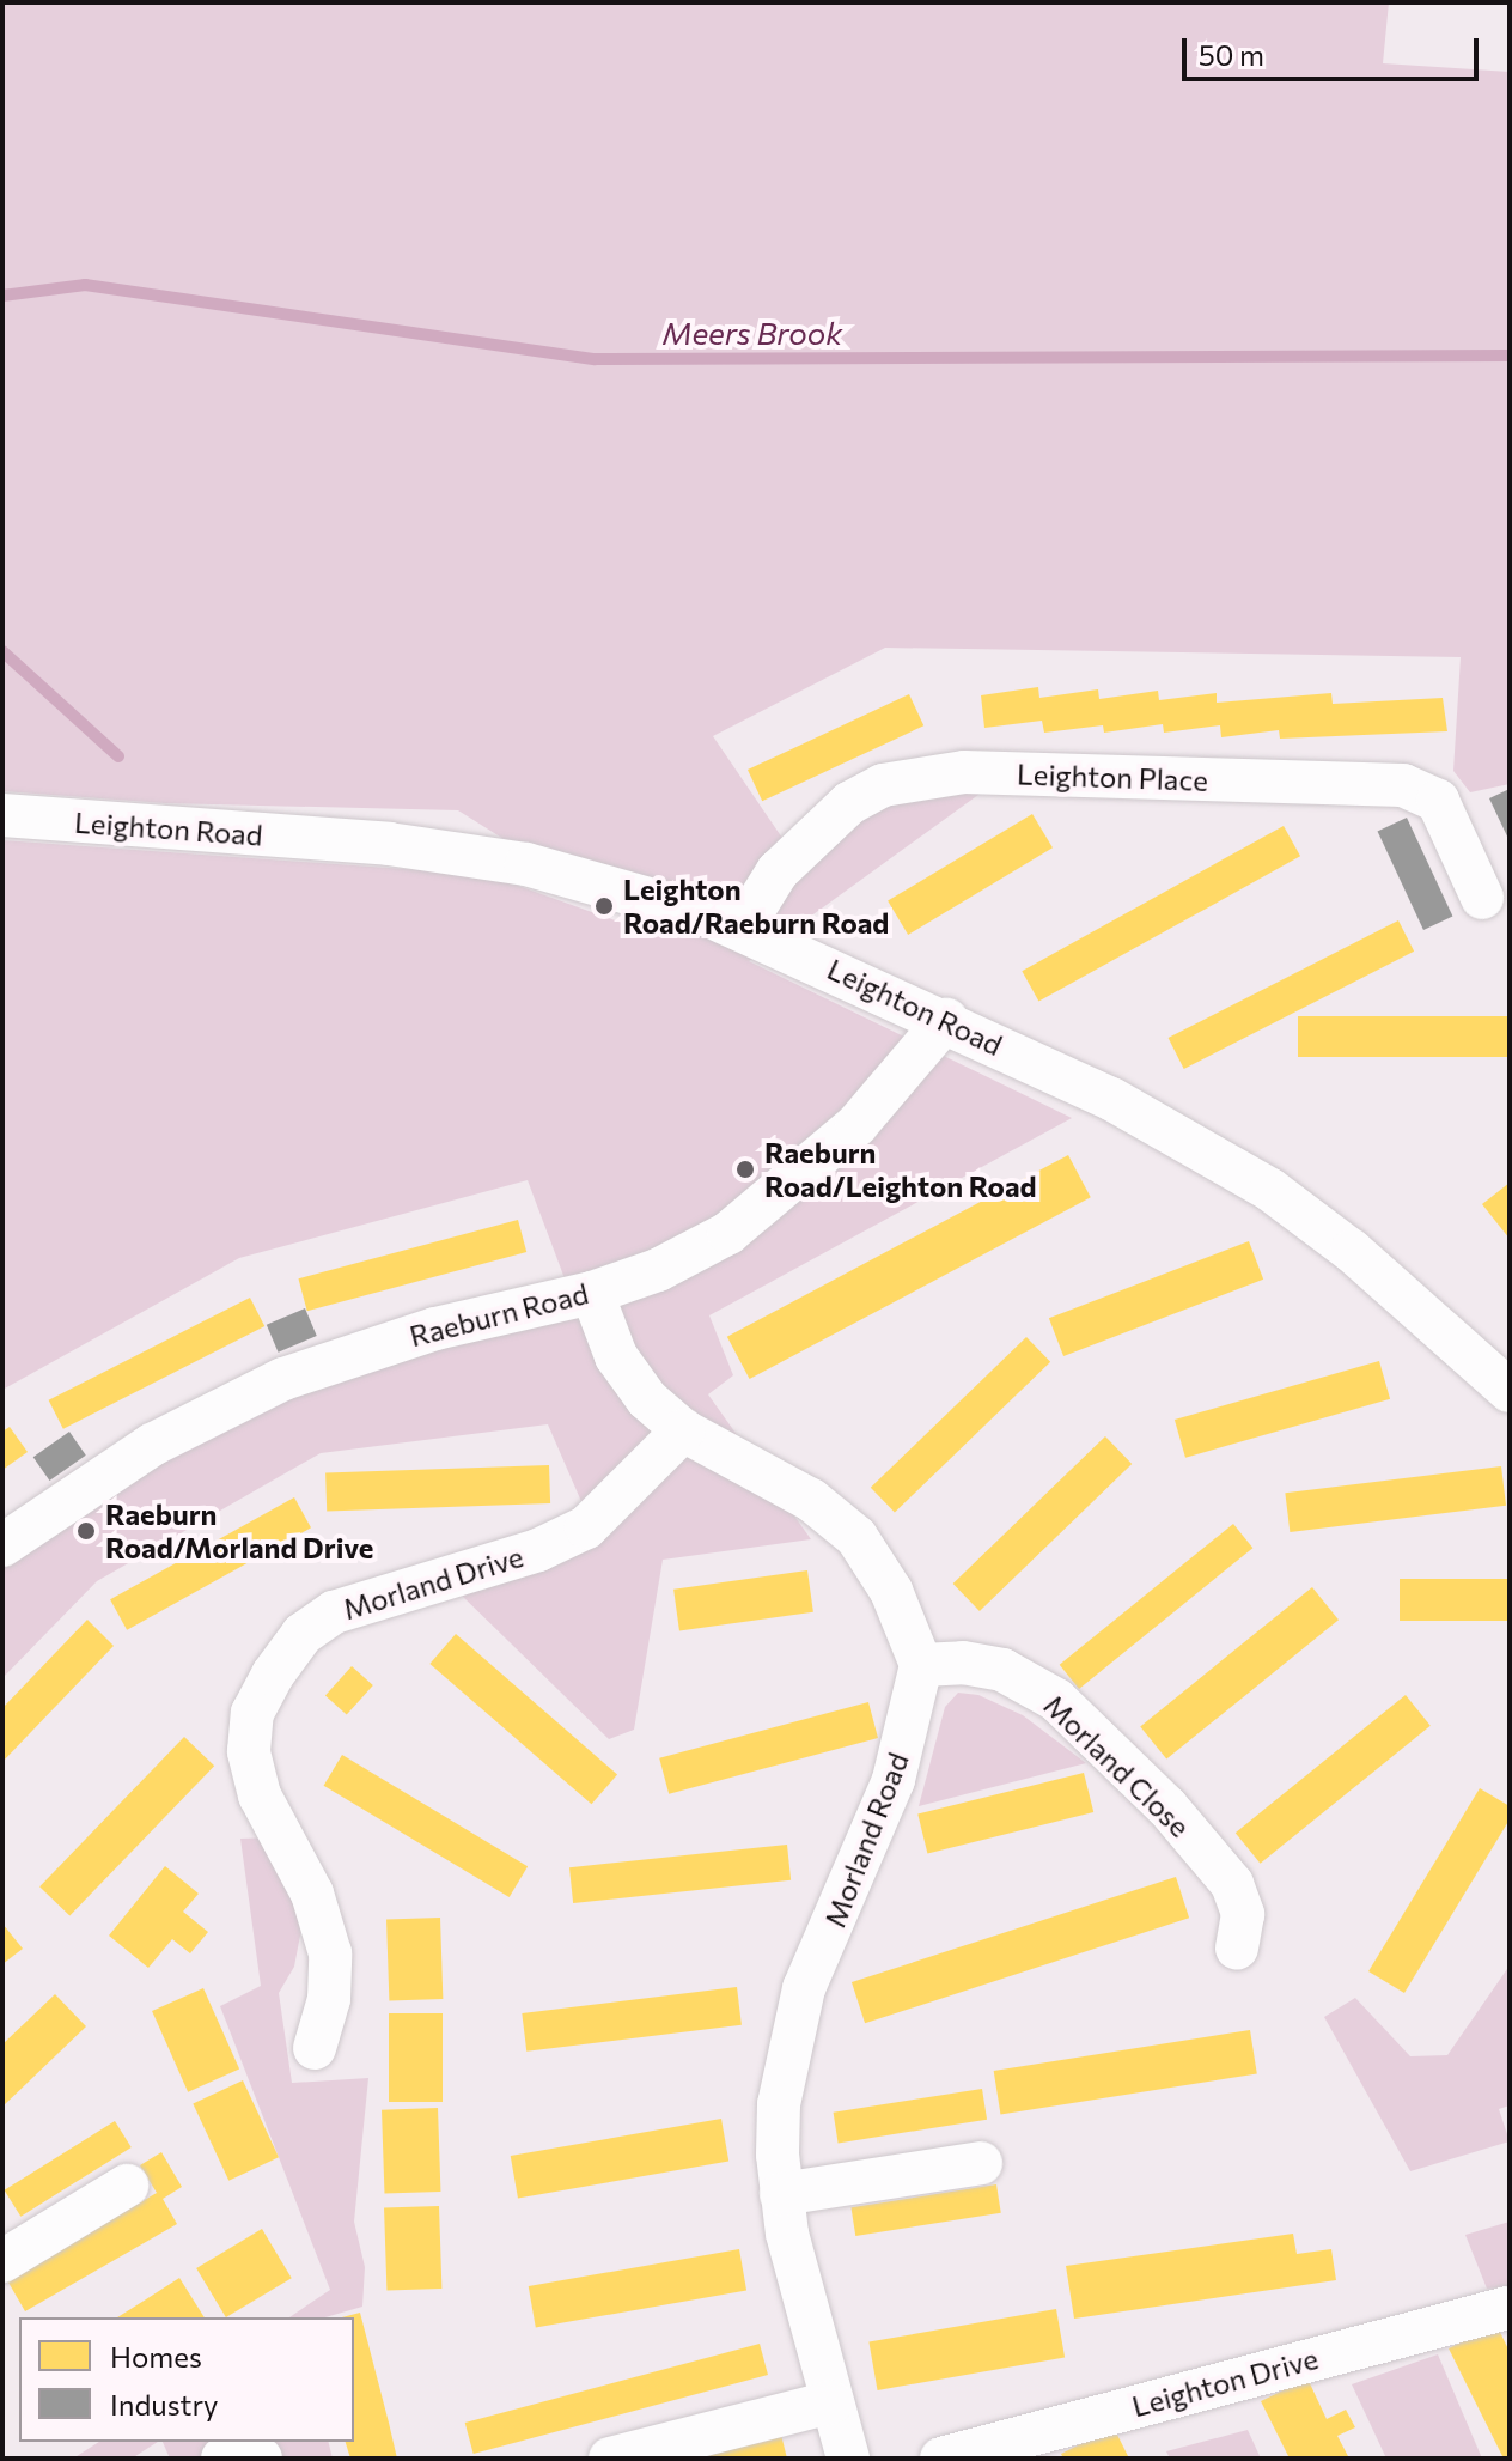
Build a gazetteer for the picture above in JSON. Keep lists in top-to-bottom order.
{
  "streets": {
    "street": [
      "Leighton Place",
      "Leighton Road",
      "Raeburn Road",
      "Morland Drive",
      "Morland Close",
      "Morland Road",
      "Leighton Drive"
    ]
  },
  "crossings": [
    ["Leighton Place", "Leighton Road"],
    ["Leighton Road", "Raeburn Road"],
    ["Morland Close", "Morland Road"]
  ],
  "water": ["Meers Brook"],
  "places": ["Leighton Road/Raeburn Road", "Raeburn Road/Leighton Road", "Raeburn Road/Morland Drive"],
  "legend": ["Homes", "Industry"],
  "scale_bar": "50 m"
}
